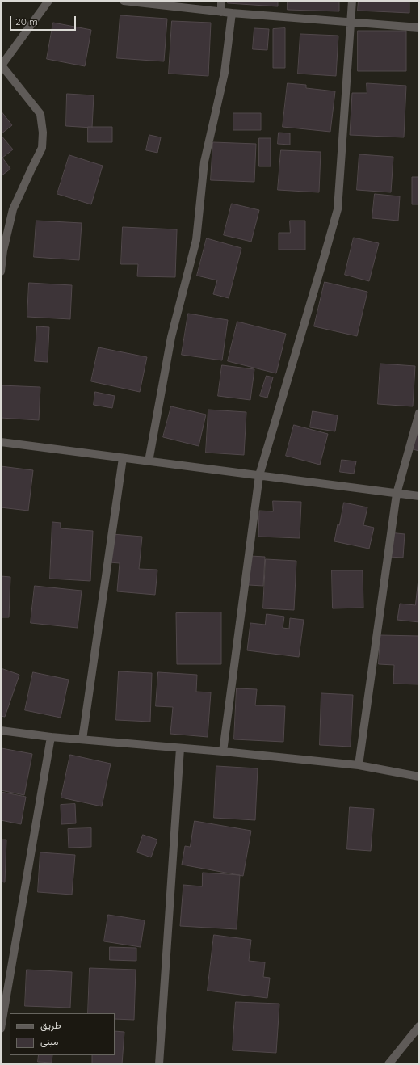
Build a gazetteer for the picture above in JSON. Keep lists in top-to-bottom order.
{
  "legend": ["طريق", "مبنى"],
  "scale_bar": "20 m"
}
